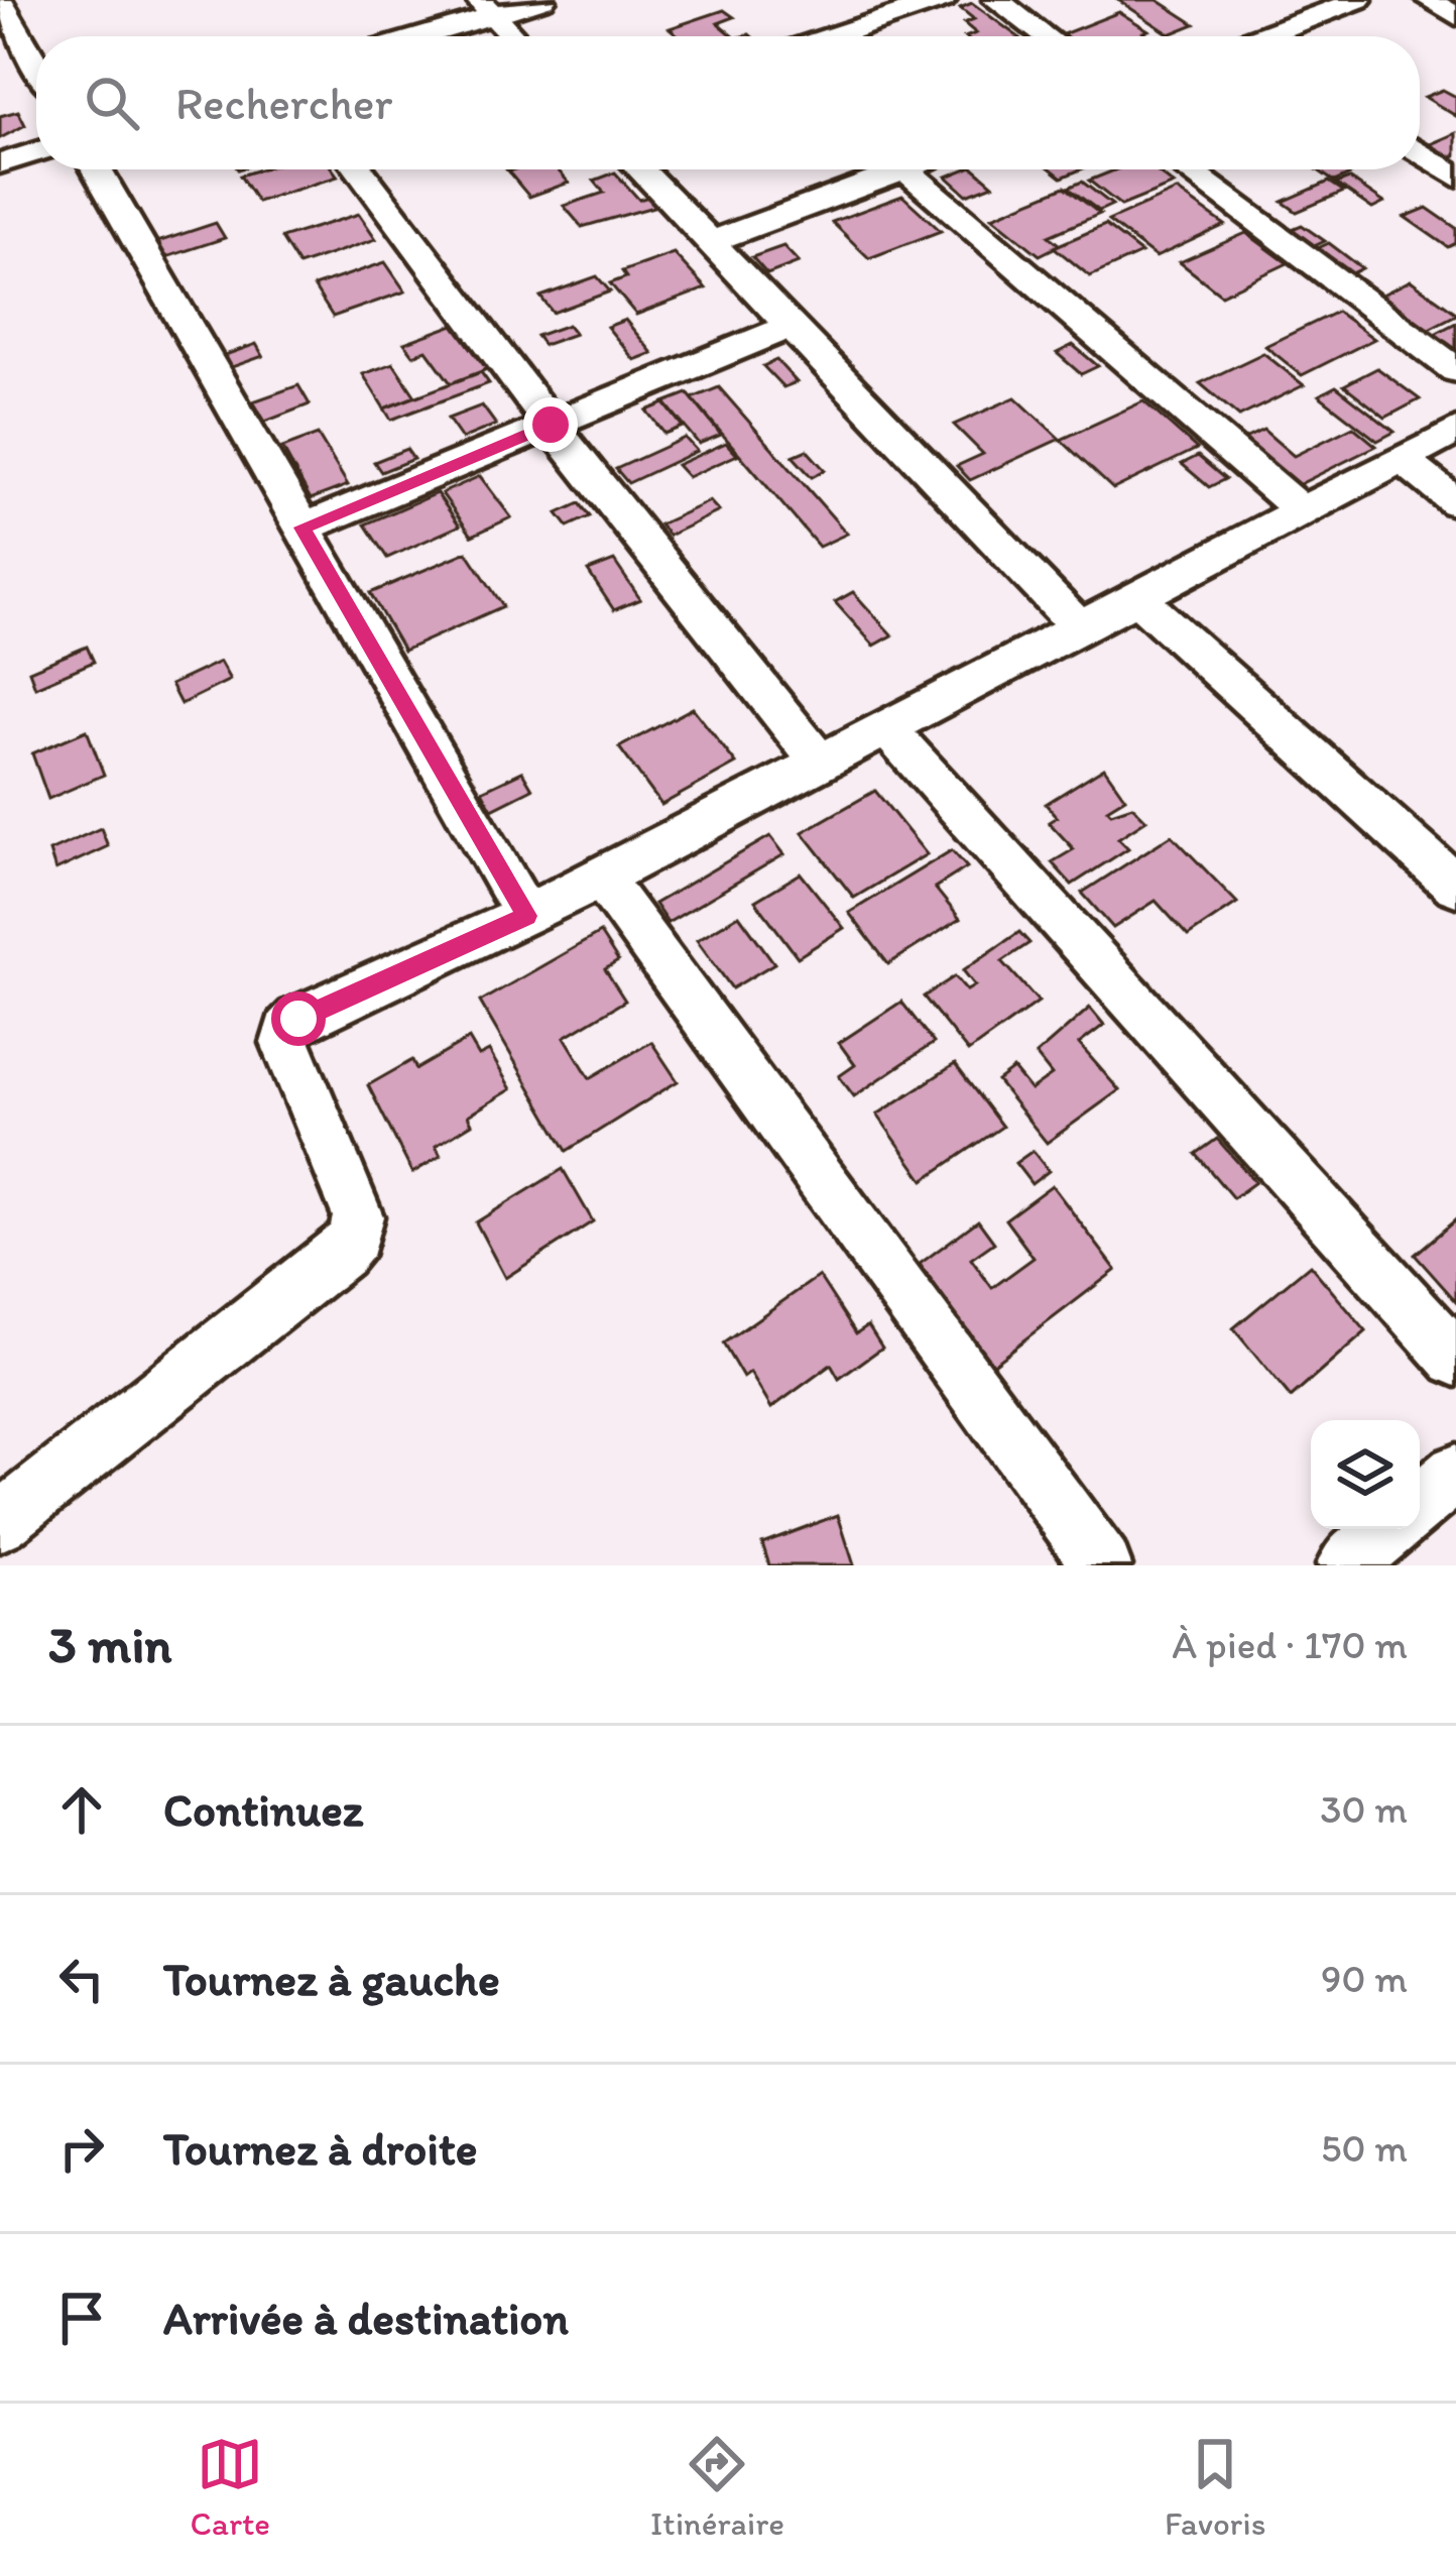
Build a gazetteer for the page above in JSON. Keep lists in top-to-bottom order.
{
  "page": {
    "search": "Rechercher",
    "heading": ["3 min", "À pied · 170 m"],
    "list": [
      ["Continuez", "30 m"],
      ["Tournez à gauche", "90 m"],
      ["Tournez à droite", "50 m"],
      "Arrivée à destination"
    ],
    "nav": ["Carte", "Itinéraire", "Favoris"]
  }
}
